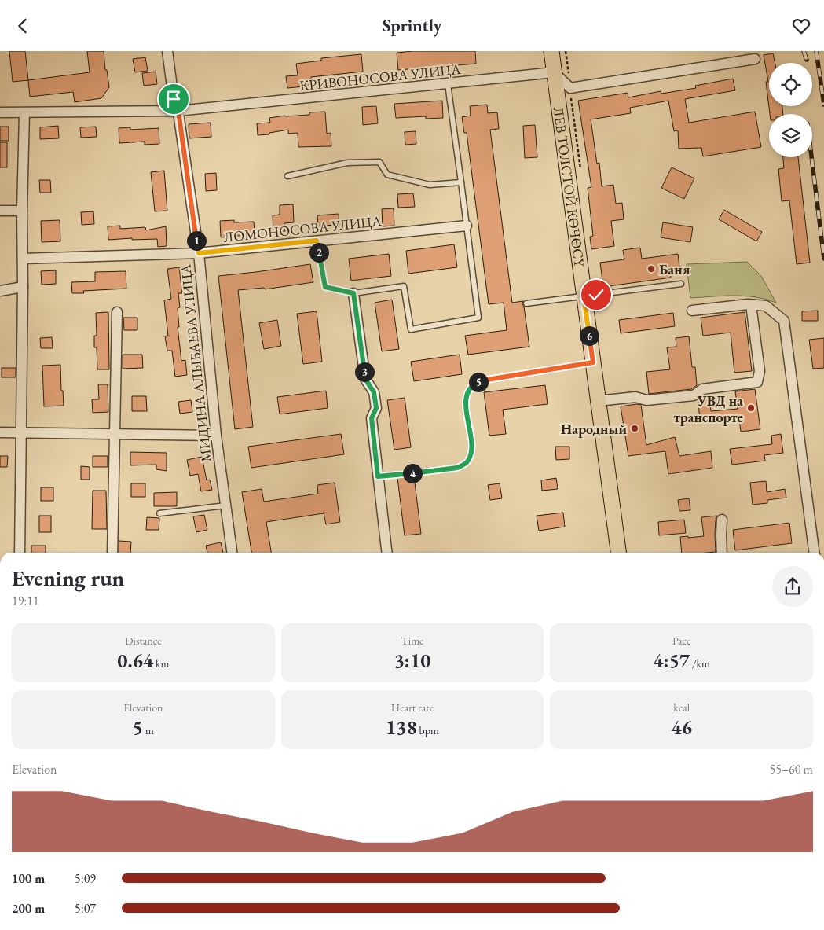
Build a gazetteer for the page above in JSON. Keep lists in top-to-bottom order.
{
  "streets": {
    "main road": ["ЛЕВ ТОЛСТОЙ КӨЧӨСҮ"],
    "street": ["КРИВОНОСОВА УЛИЦА", "ЛОМОНОСОВА УЛИЦА", "МИДИНА АЛЫБАЕВА УЛИЦА"]
  },
  "crossings": [
    ["КРИВОНОСОВА УЛИЦА", "ЛЕВ ТОЛСТОЙ КӨЧӨСҮ"],
    ["КРИВОНОСОВА УЛИЦА", "МИДИНА АЛЫБАЕВА УЛИЦА"],
    ["ЛОМОНОСОВА УЛИЦА", "МИДИНА АЛЫБАЕВА УЛИЦА"]
  ],
  "places": ["Баня", "УВД на транспорте", "Народный"],
  "page": {
    "header": "Sprintly",
    "pins": [
      "1",
      "2",
      "6",
      "3",
      "5",
      "4"
    ],
    "heading": ["Evening run", "19:11"],
    "stats": [
      ["Distance", "0.64 km"],
      ["Time", "3:10"],
      ["Pace", "4:57 /km"],
      ["Elevation", "5 m"],
      ["Heart rate", "138 bpm"],
      ["kcal", "46"]
    ],
    "chart": ["Elevation", "55–60 m"],
    "list": [
      {
        "name": "100 m",
        "note": "5:09"
      },
      {
        "name": "200 m",
        "note": "5:07"
      }
    ]
  }
}
